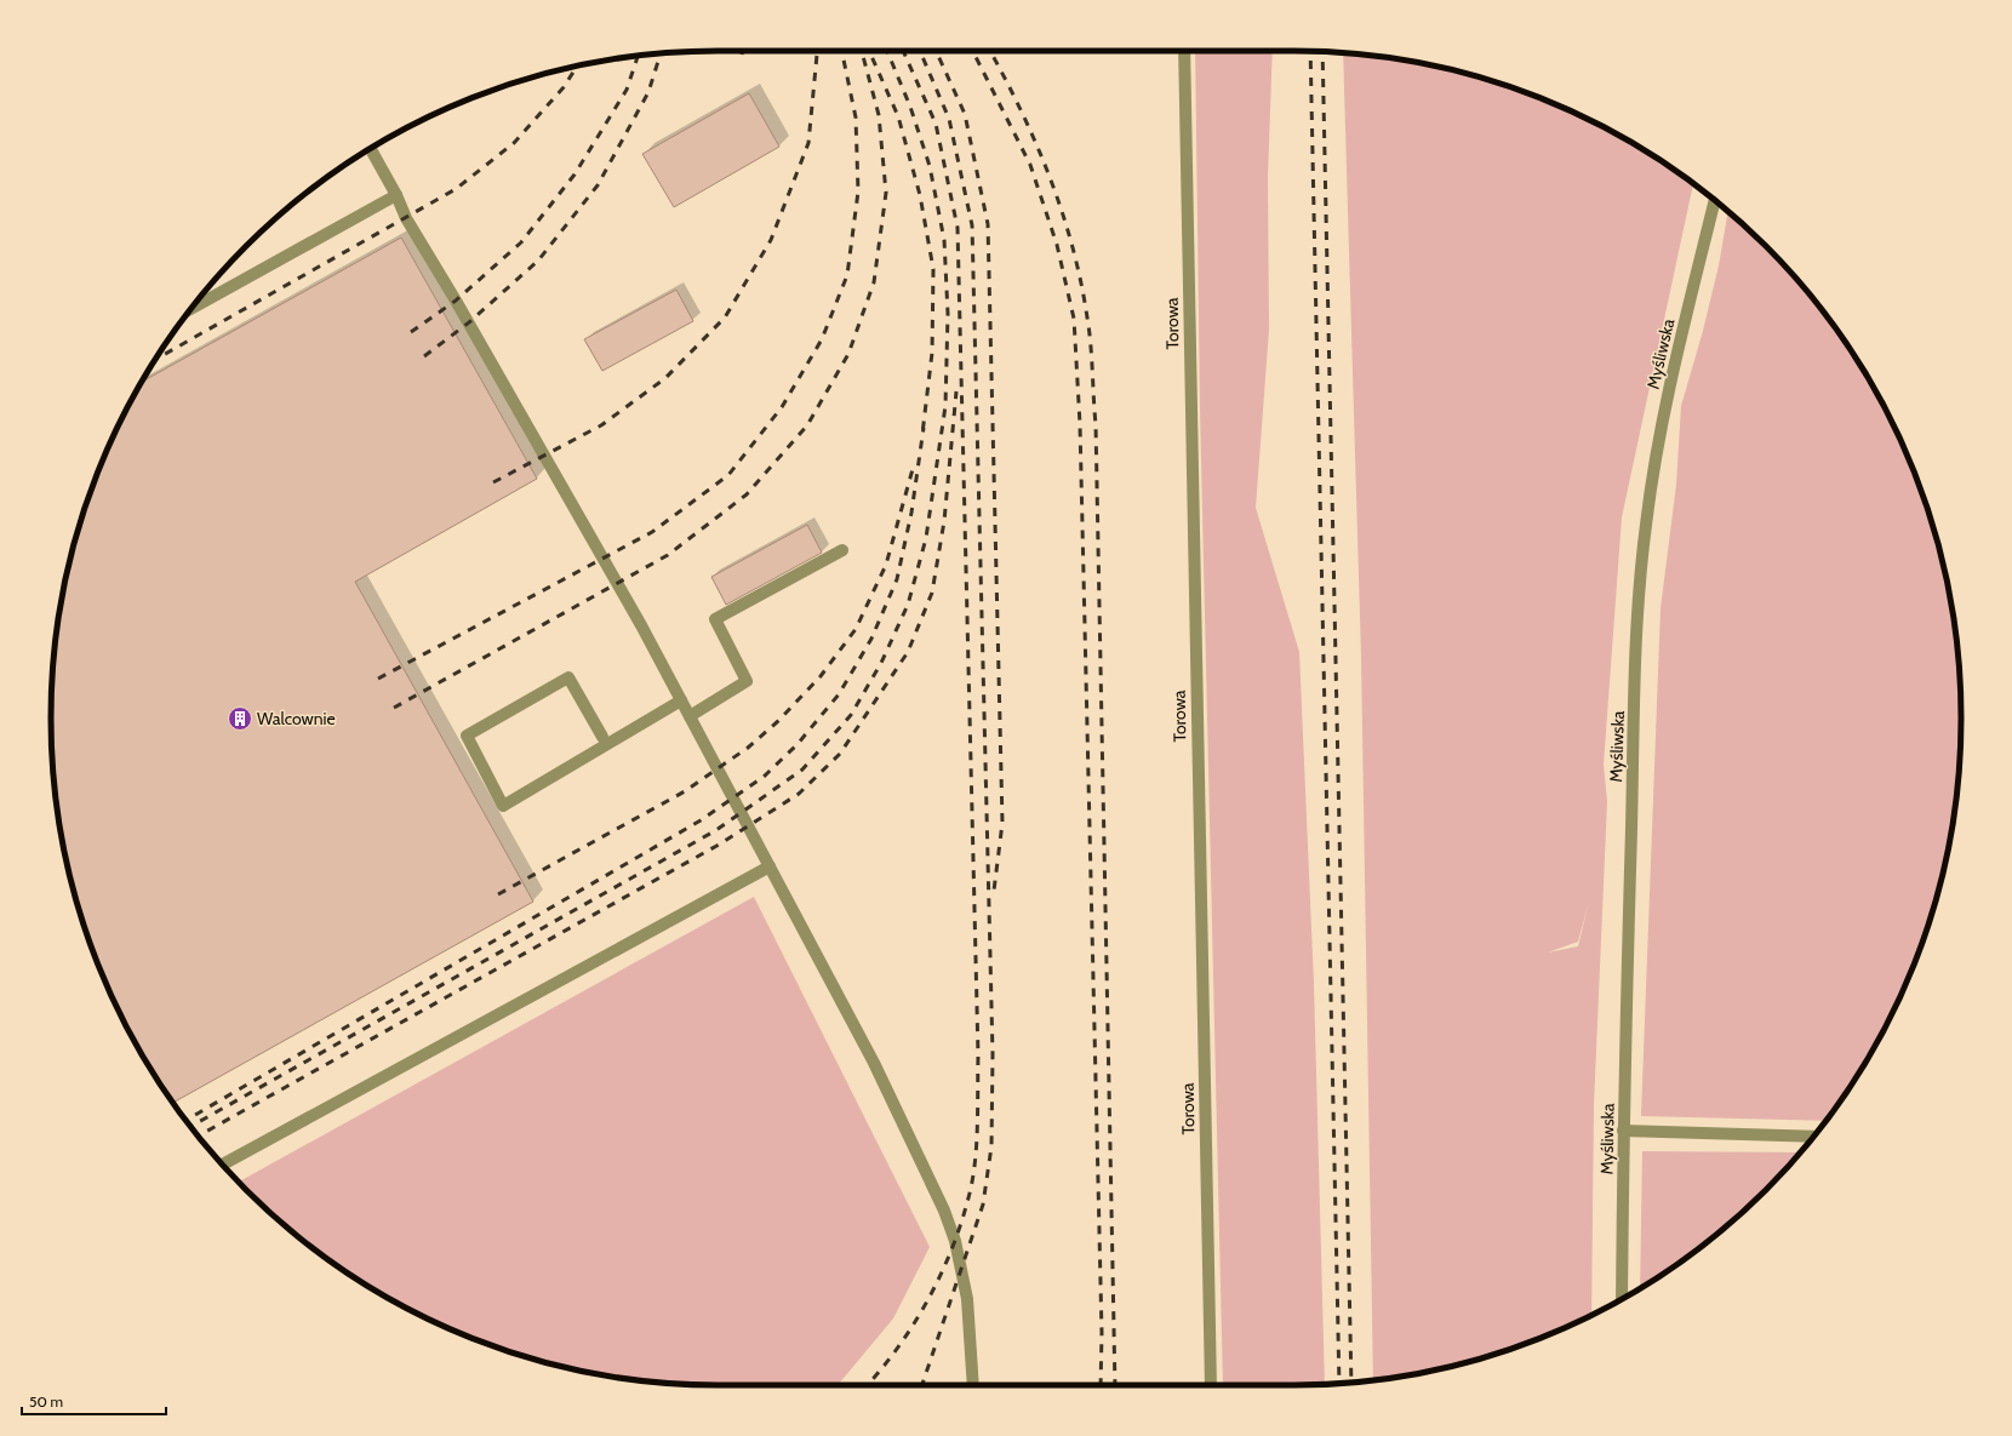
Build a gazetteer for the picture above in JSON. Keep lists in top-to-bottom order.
{
  "streets": {
    "street": ["Torowa", "Myśliwska"]
  },
  "places": {
    "building": ["Walcownie"]
  },
  "scale_bar": "50 m"
}
